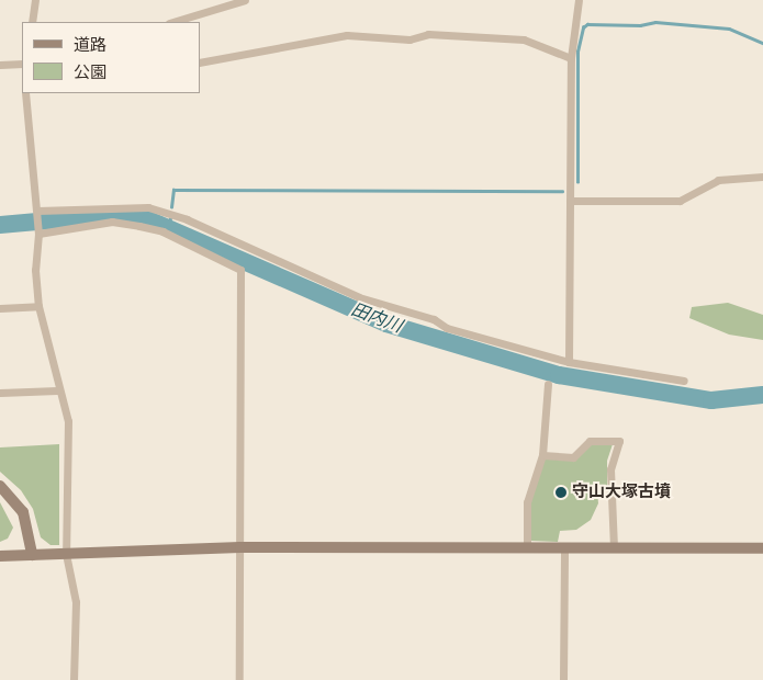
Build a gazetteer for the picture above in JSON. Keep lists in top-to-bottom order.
{
  "water": ["田内川"],
  "places": ["守山大塚古墳"],
  "legend": ["道路", "公園"]
}
